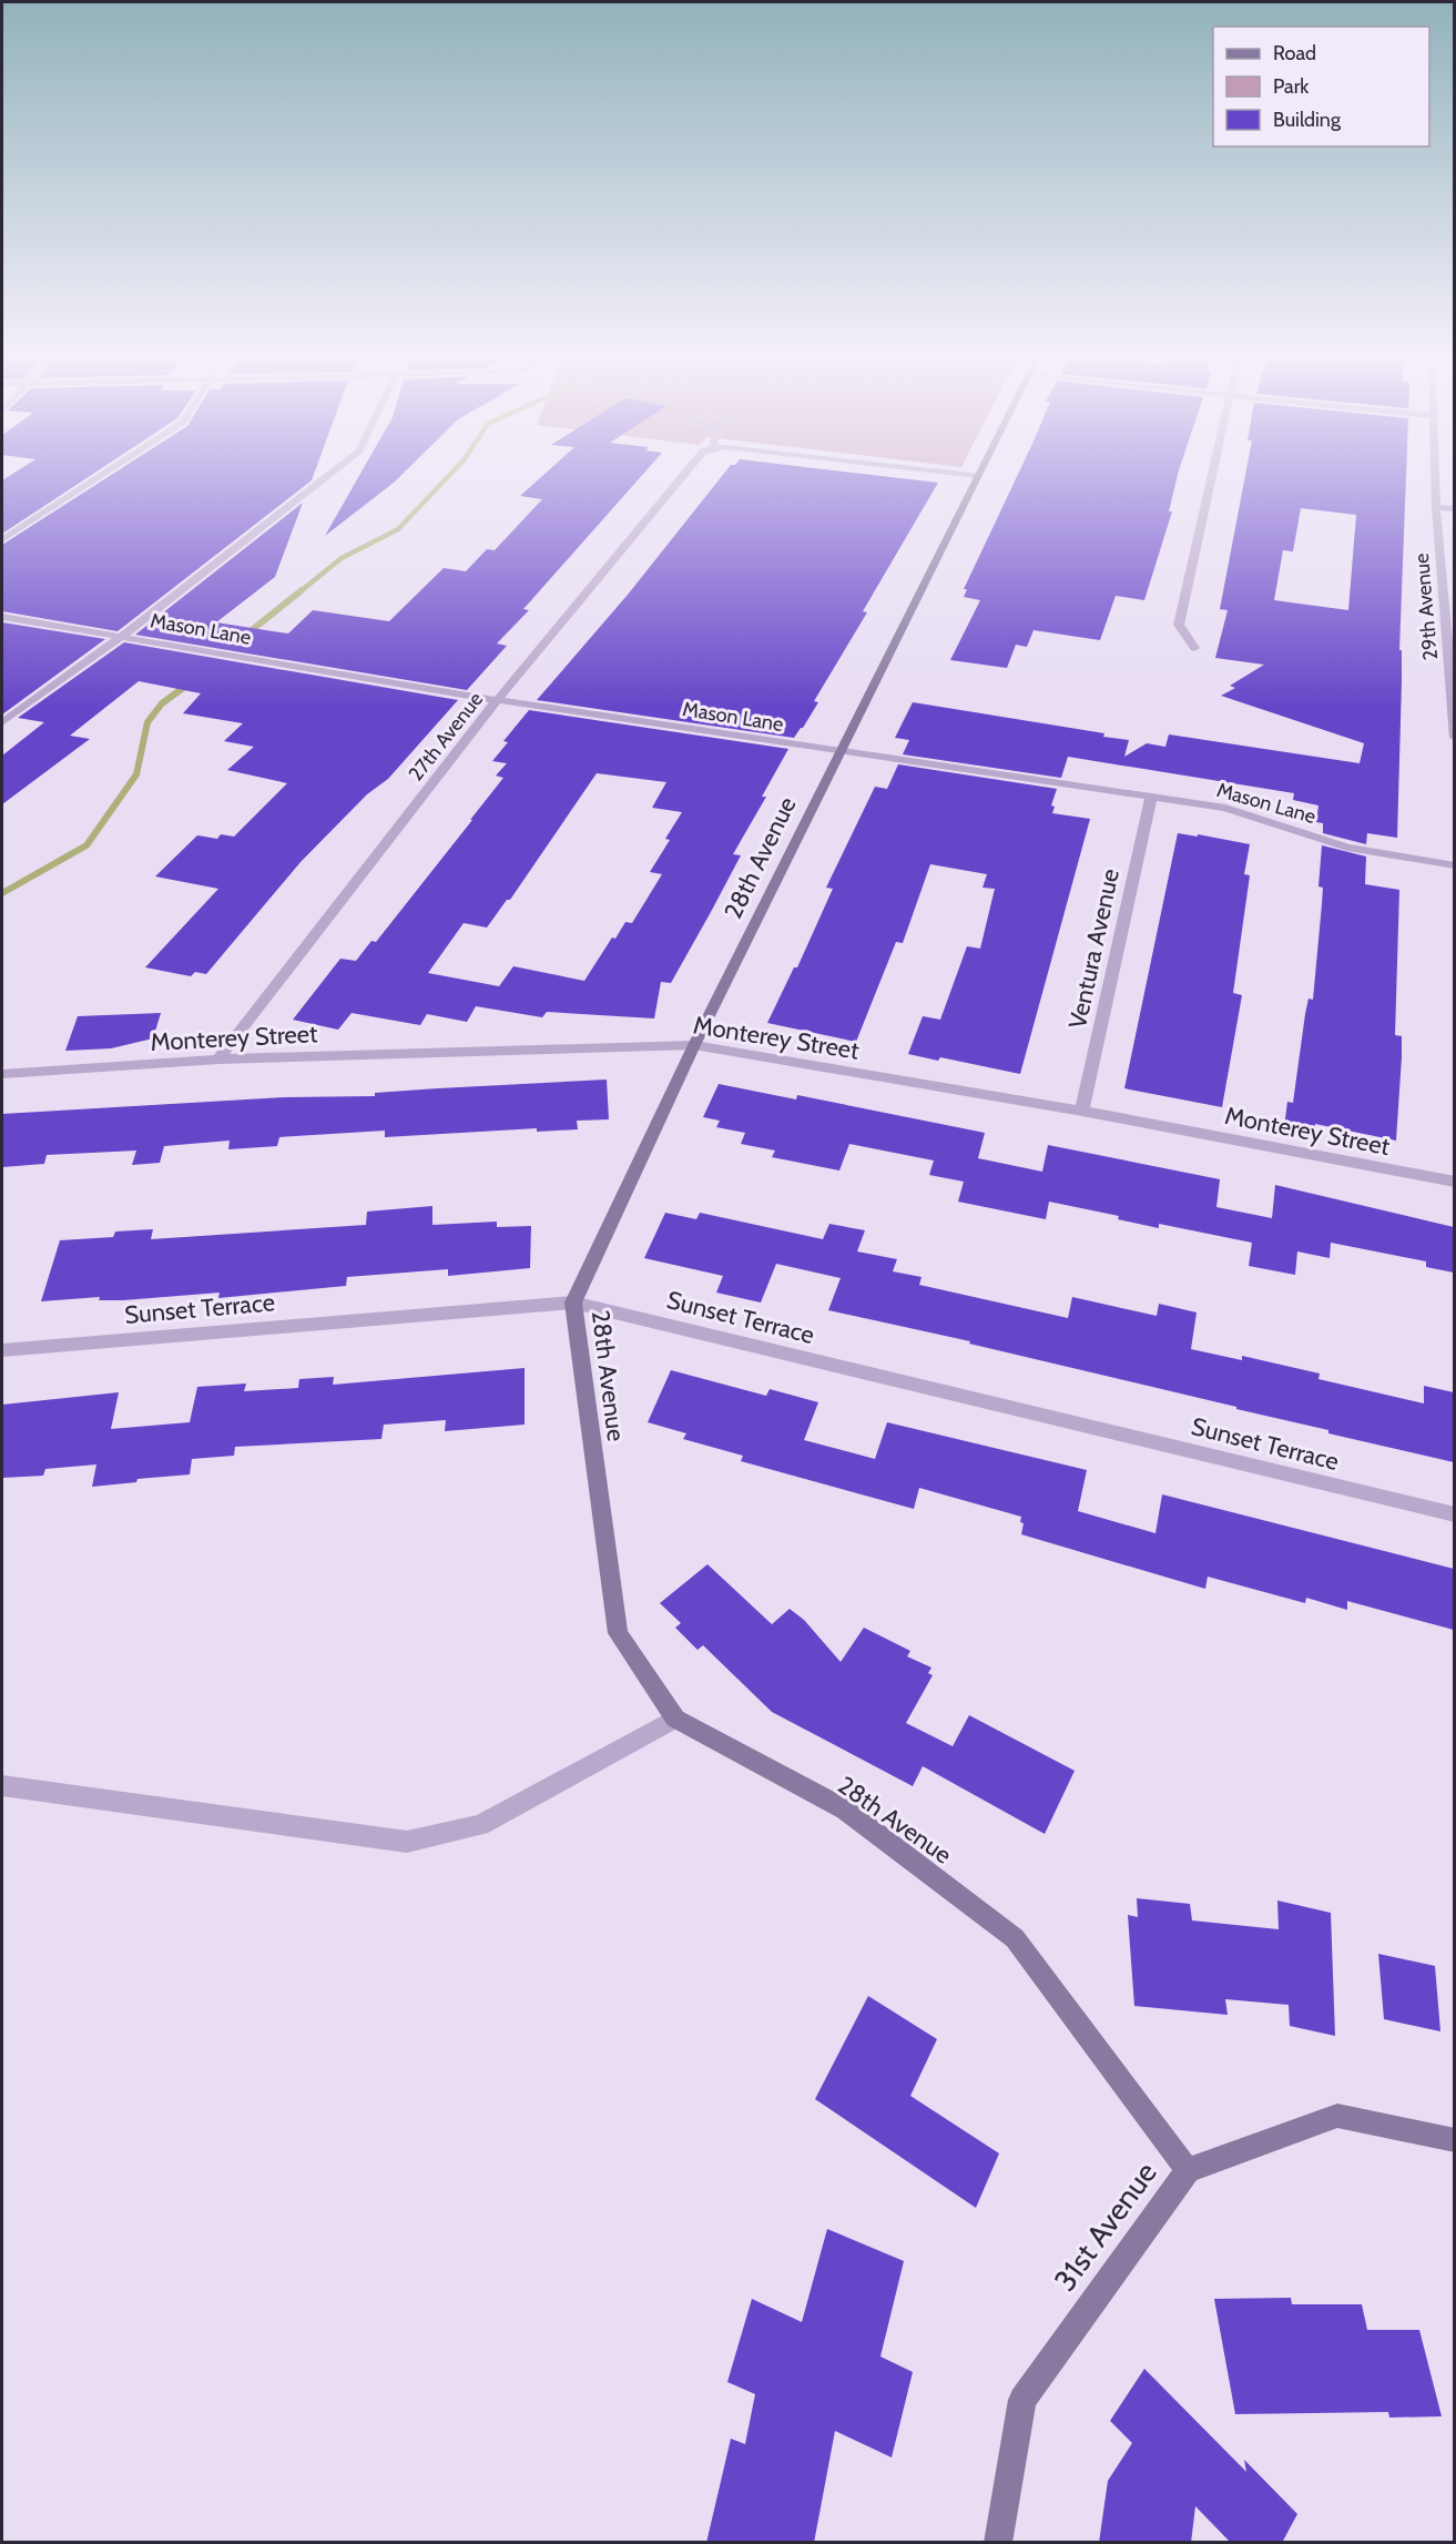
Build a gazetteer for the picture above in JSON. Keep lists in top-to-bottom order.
{
  "streets": {
    "street": [
      "29th Avenue",
      "Mason Lane",
      "27th Avenue",
      "28th Avenue",
      "Ventura Avenue",
      "Monterey Street",
      "Sunset Terrace",
      "31st Avenue"
    ]
  },
  "crossings": [
    ["Mason Lane", "27th Avenue"],
    ["Mason Lane", "28th Avenue"],
    ["Mason Lane", "Ventura Avenue"],
    ["27th Avenue", "28th Avenue"],
    ["27th Avenue", "Monterey Street"],
    ["28th Avenue", "Monterey Street"],
    ["28th Avenue", "Sunset Terrace"],
    ["28th Avenue", "31st Avenue"],
    ["Ventura Avenue", "Monterey Street"]
  ],
  "legend": ["Road", "Park", "Building"]
}
